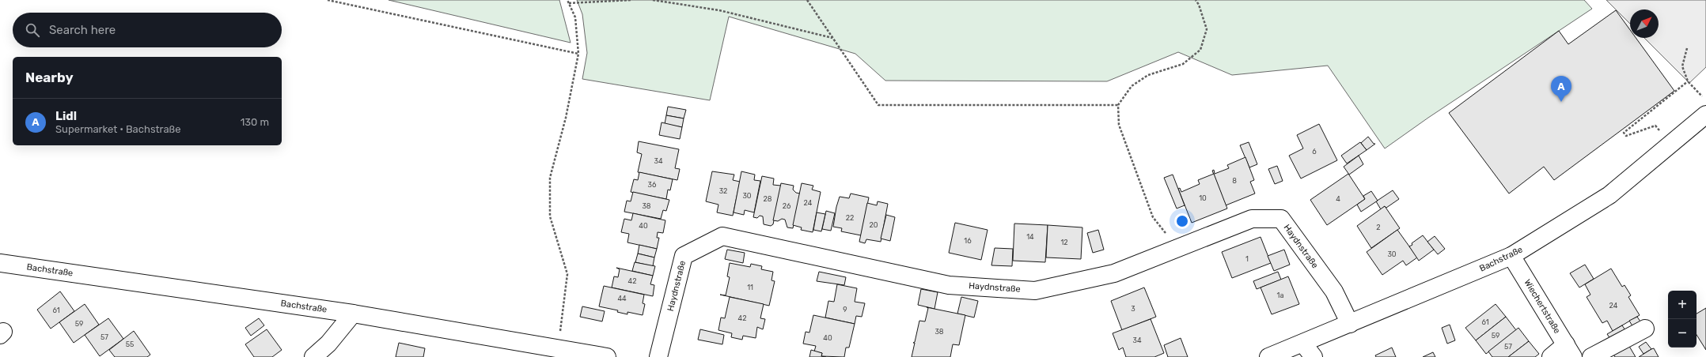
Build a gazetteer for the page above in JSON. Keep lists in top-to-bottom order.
{
  "streets": {
    "street": ["Haydnstraße", "Bachstraße", "Wiechertstraße"]
  },
  "crossings": [
    ["Haydnstraße", "Bachstraße"],
    ["Bachstraße", "Wiechertstraße"]
  ],
  "house_numbers": [
    "6",
    "34",
    "8",
    "36",
    "32",
    "30",
    "10",
    "28",
    "4",
    "24",
    "38",
    "26",
    "22",
    "20",
    "40",
    "2",
    "14",
    "16",
    "12",
    "30",
    "1",
    "42",
    "11",
    "1a",
    "44",
    "24",
    "3",
    "9",
    "61",
    "42",
    "61",
    "59",
    "38",
    "59",
    "57",
    "40",
    "34",
    "55",
    "57"
  ],
  "north": "top right",
  "page": {
    "search": "Search here",
    "heading": "Nearby",
    "pins": "A",
    "list": [
      {
        "mark": "A",
        "name": "Lidl",
        "note": "Supermarket · Bachstraße",
        "value": "130 m"
      }
    ],
    "map_buttons": ["+", "−"]
  }
}
